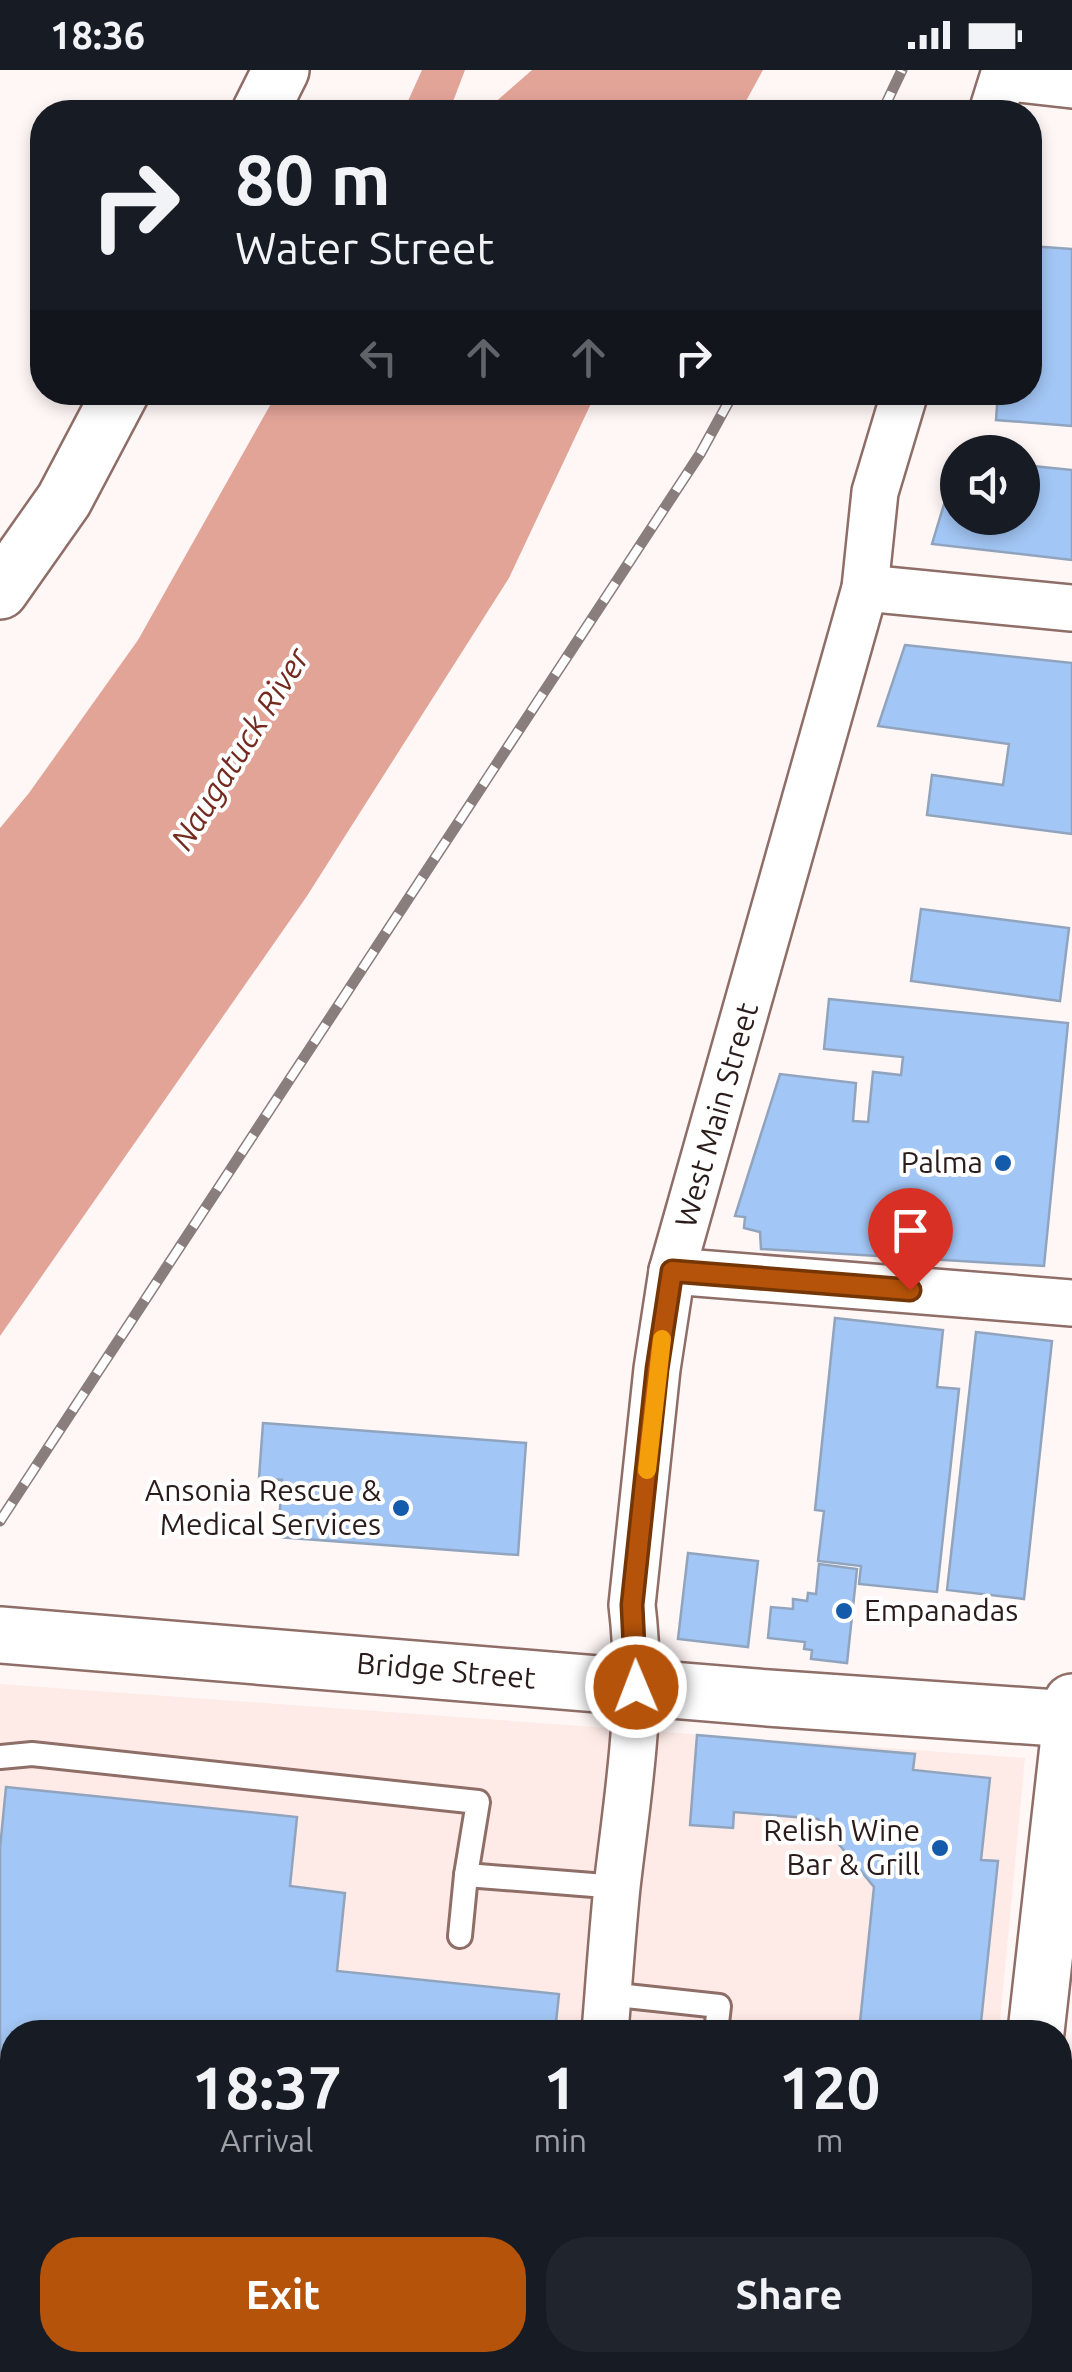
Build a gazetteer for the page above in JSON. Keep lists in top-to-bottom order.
{
  "streets": {
    "main road": ["Bridge Street"],
    "street": ["West Main Street"]
  },
  "crossings": [
    ["West Main Street", "Bridge Street"]
  ],
  "water": ["Naugatuck River"],
  "places": [
    "Palma",
    "Ansonia Rescue & Medical Services",
    "Empanadas",
    "Relish Wine Bar & Grill"
  ],
  "page": {
    "status": "18:36",
    "turn": ["80 m", "Water Street"],
    "eta": [
      "18:37",
      "Arrival",
      "1",
      "min",
      "120",
      "m"
    ],
    "buttons": ["Exit", "Share"]
  }
}
